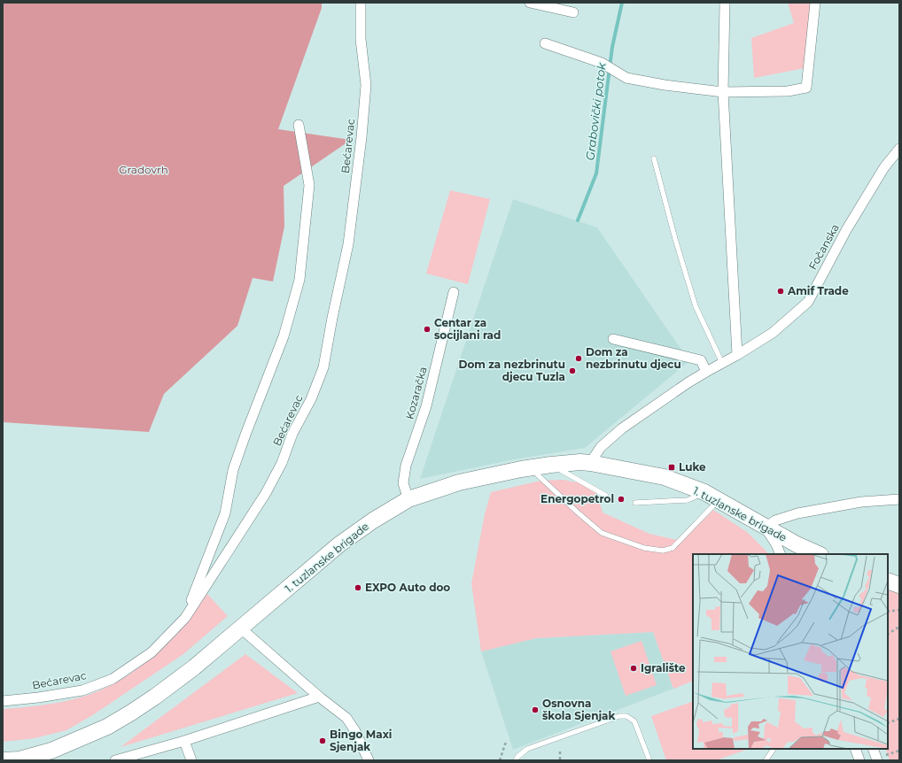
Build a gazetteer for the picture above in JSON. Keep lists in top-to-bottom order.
{
  "streets": {
    "main road": ["1. tuzlanske brigade"],
    "street": ["Bećarevac", "Fočanska", "Kozaračka"]
  },
  "crossings": [
    ["Fočanska", "1. tuzlanske brigade"],
    ["Kozaračka", "1. tuzlanske brigade"]
  ],
  "water": ["Grabovički potok"],
  "parks": ["Gradovrh"],
  "places": {
    "other": [
      "Amif Trade",
      "Centar za socijlani rad",
      "Dom za nezbrinutu djecu",
      "Dom za nezbrinutu djecu Tuzla",
      "Energopetrol",
      "EXPO Auto doo",
      "Igralište",
      "Osnovna škola Sjenjak",
      "Bingo Maxi Sjenjak"
    ],
    "transit": ["Luke"]
  }
}
